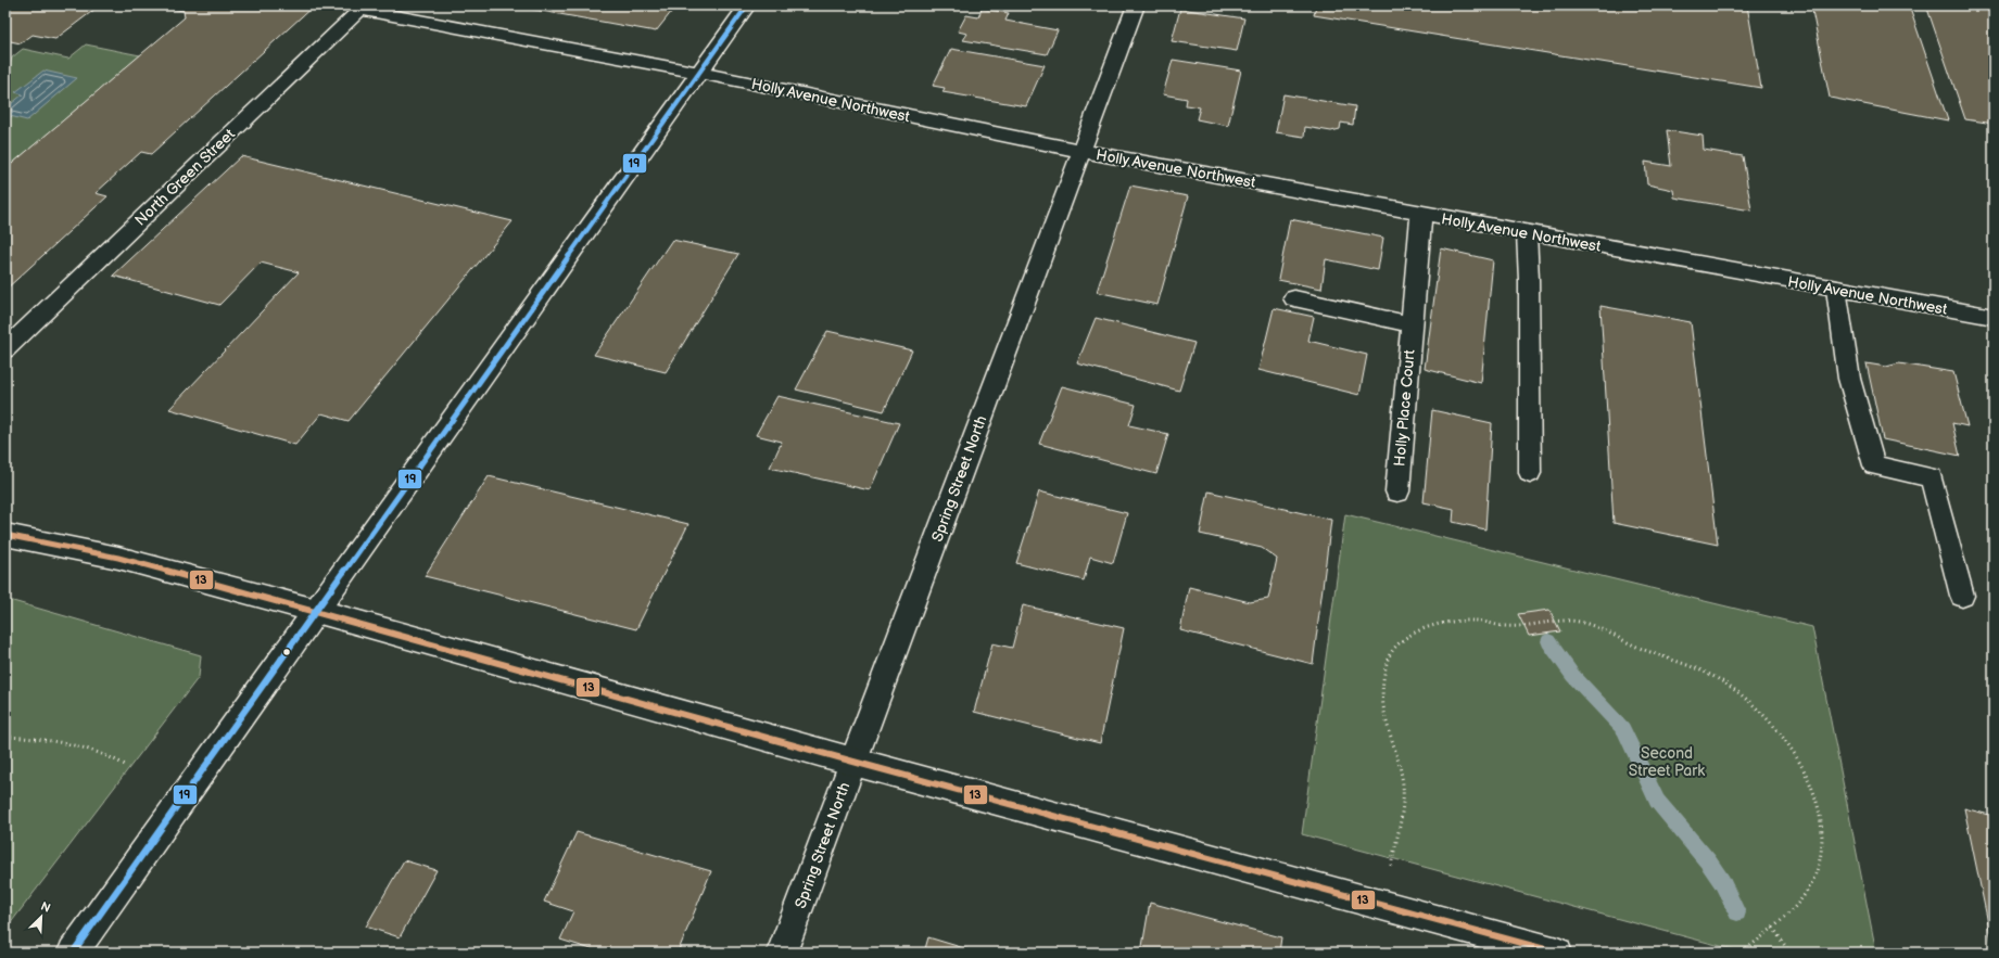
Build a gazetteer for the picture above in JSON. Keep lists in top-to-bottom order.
{
  "streets": {
    "street": [
      "Holly Avenue Northwest",
      "North Green Street",
      "Holly Place Court",
      "Spring Street North"
    ]
  },
  "crossings": [
    ["Holly Avenue Northwest", "North Green Street"],
    ["Holly Avenue Northwest", "Holly Place Court"],
    ["Holly Avenue Northwest", "Spring Street North"]
  ],
  "parks": ["Second Street Park"],
  "lines": ["transit line 19", "transit line 13"],
  "north": "top right"
}
